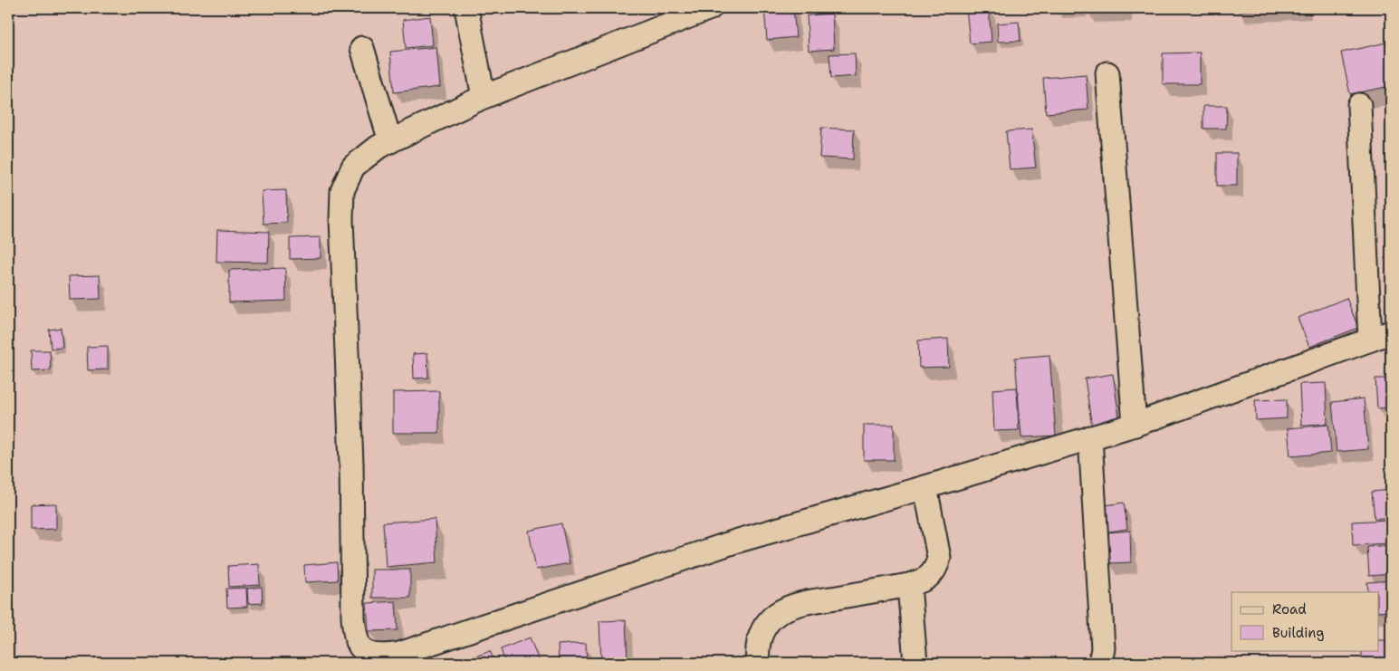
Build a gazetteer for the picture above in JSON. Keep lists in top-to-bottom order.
{
  "legend": ["Road", "Building"]
}
